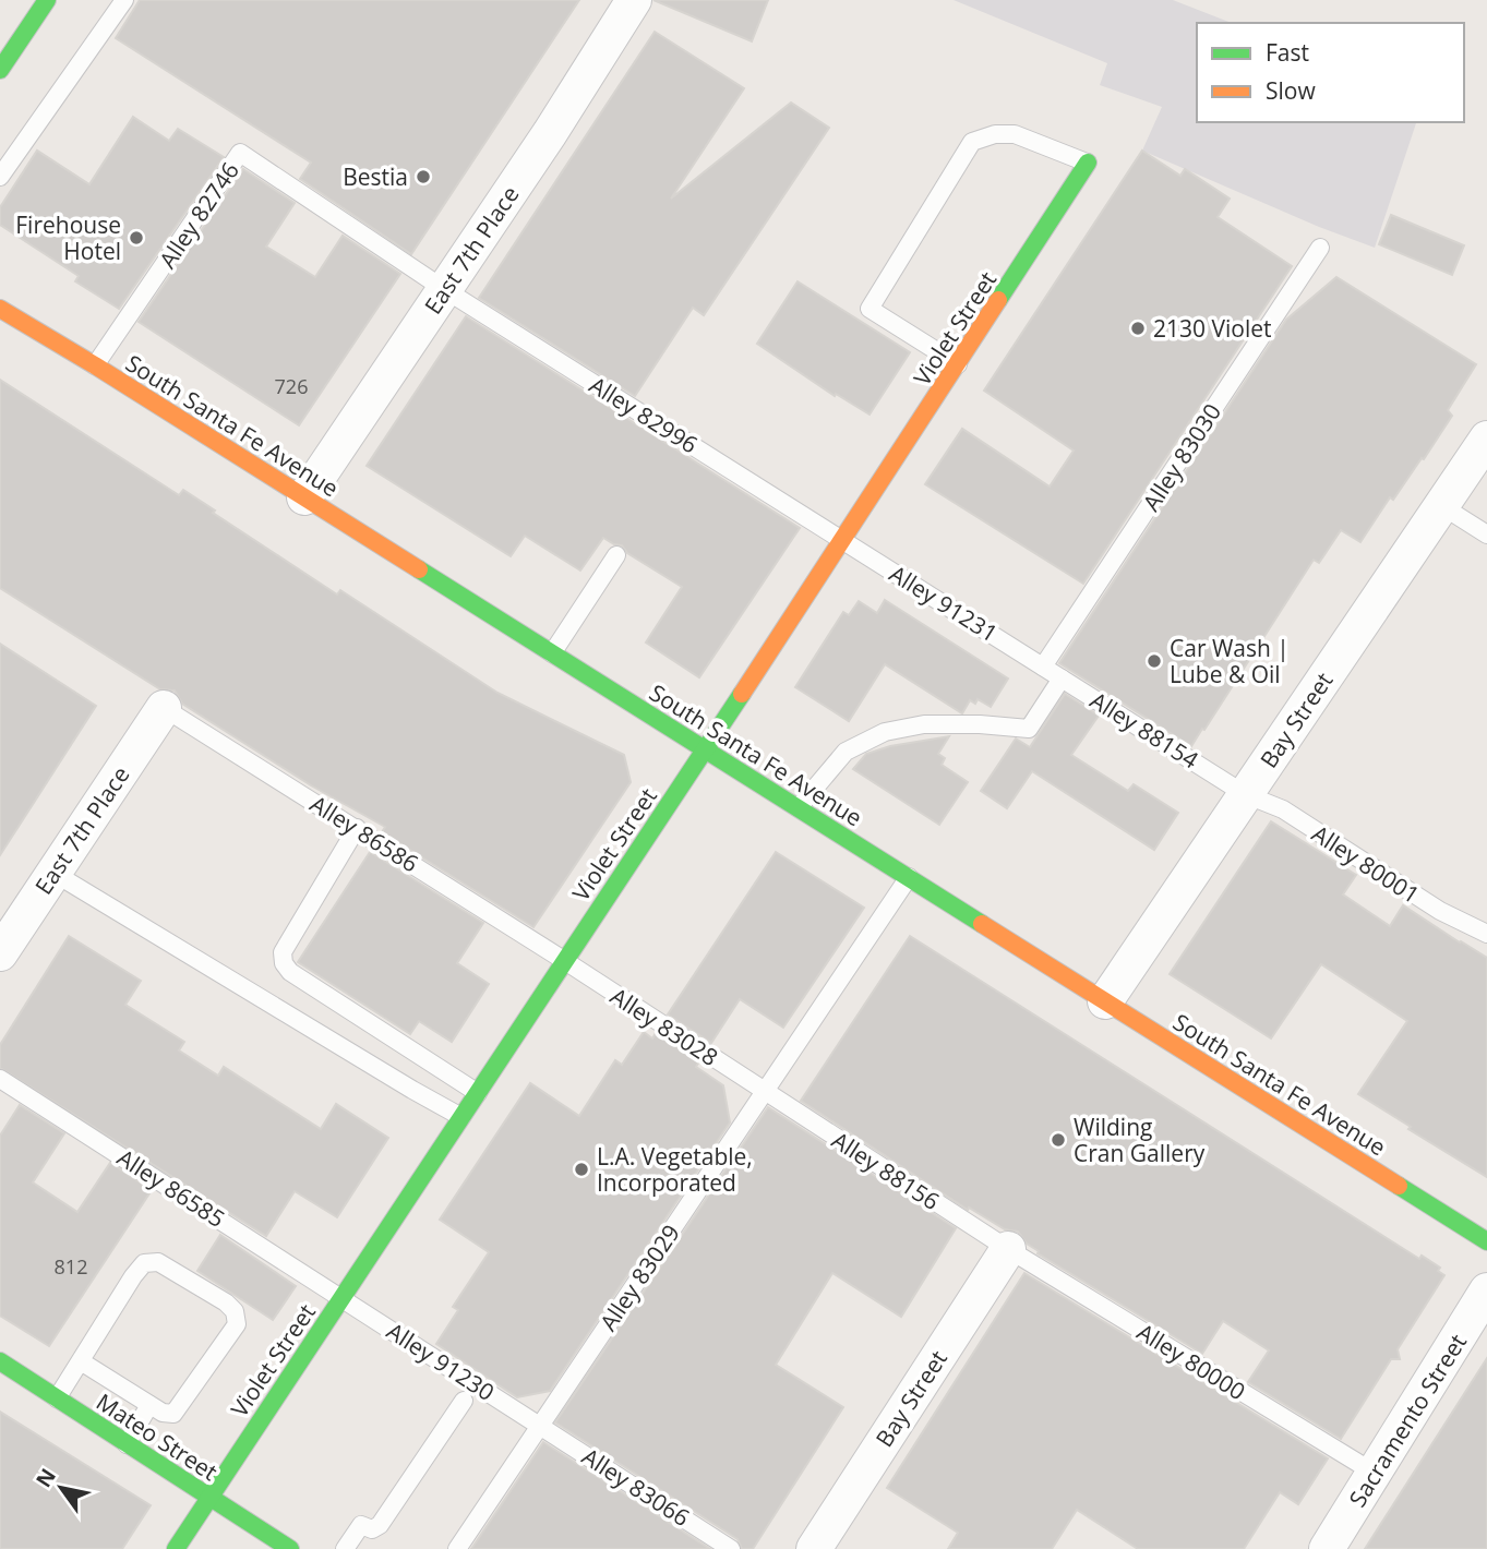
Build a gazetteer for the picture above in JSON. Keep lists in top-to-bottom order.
{
  "streets": {
    "street": [
      "East 7th Place",
      "Violet Street",
      "South Santa Fe Avenue",
      "Bay Street",
      "Sacramento Street",
      "Mateo Street"
    ],
    "lane": [
      "Alley 82746",
      "Alley 82996",
      "Alley 83030",
      "Alley 91231",
      "Alley 88154",
      "Alley 86586",
      "Alley 80001",
      "Alley 83028",
      "Alley 88156",
      "Alley 86585",
      "Alley 83029",
      "Alley 91230",
      "Alley 80000",
      "Alley 83066"
    ]
  },
  "crossings": [
    ["Alley 82746", "East 7th Place"],
    ["Alley 82746", "Alley 82996"],
    ["Alley 82746", "South Santa Fe Avenue"],
    ["East 7th Place", "Alley 82996"],
    ["East 7th Place", "South Santa Fe Avenue"],
    ["East 7th Place", "Alley 86586"],
    ["Violet Street", "Alley 82996"],
    ["Violet Street", "South Santa Fe Avenue"],
    ["Violet Street", "Alley 91231"],
    ["Violet Street", "Alley 86586"],
    ["Violet Street", "Alley 83028"],
    ["Violet Street", "Alley 86585"],
    ["Violet Street", "Alley 91230"],
    ["Violet Street", "Mateo Street"],
    ["Alley 82996", "Alley 91231"],
    ["South Santa Fe Avenue", "Bay Street"],
    ["South Santa Fe Avenue", "Alley 83029"],
    ["Alley 83030", "Alley 91231"],
    ["Alley 83030", "Alley 88154"],
    ["Alley 91231", "Alley 88154"],
    ["Bay Street", "Alley 88154"],
    ["Bay Street", "Alley 80001"],
    ["Bay Street", "Alley 88156"],
    ["Bay Street", "Alley 80000"],
    ["Alley 88154", "Alley 80001"],
    ["Alley 86586", "Alley 83028"],
    ["Alley 83028", "Alley 88156"],
    ["Alley 83028", "Alley 83029"],
    ["Alley 88156", "Alley 83029"],
    ["Alley 88156", "Alley 80000"],
    ["Alley 86585", "Alley 91230"],
    ["Alley 83029", "Alley 91230"],
    ["Alley 83029", "Alley 83066"],
    ["Alley 91230", "Alley 83066"],
    ["Alley 80000", "Sacramento Street"]
  ],
  "places": [
    "Bestia",
    "Firehouse Hotel",
    "2130 Violet",
    "Car Wash | Lube & Oil",
    "Wilding Cran Gallery",
    "L.A. Vegetable, Incorporated"
  ],
  "house_numbers": ["726", "812"],
  "legend": ["Fast", "Slow"],
  "north": "top left"
}
